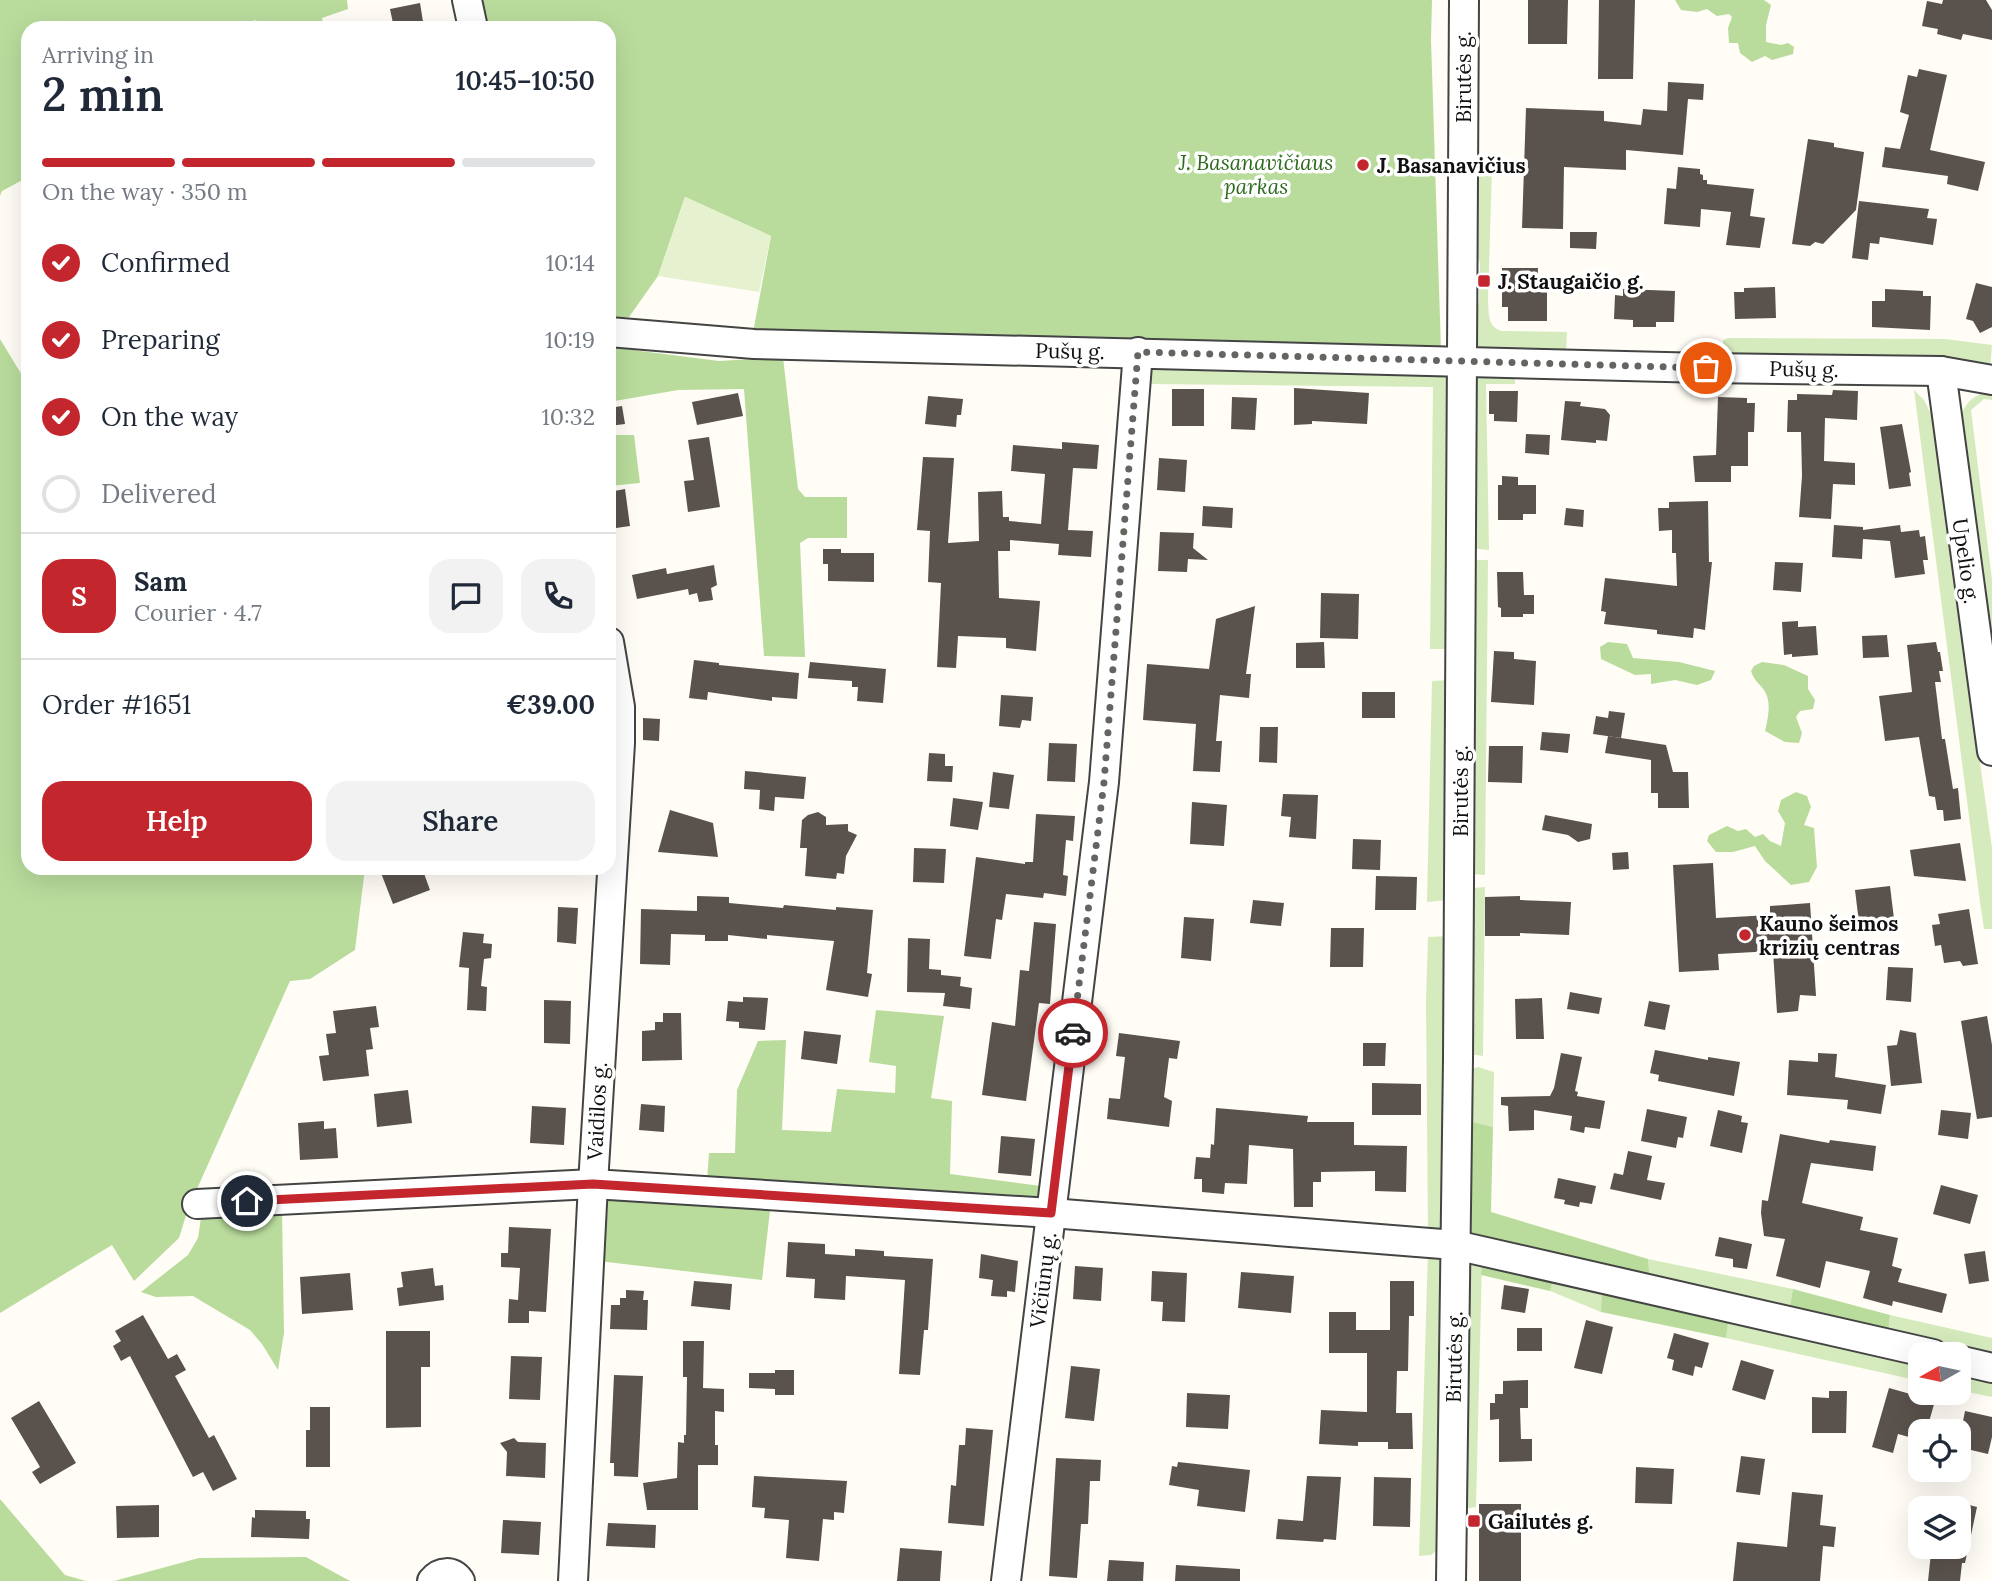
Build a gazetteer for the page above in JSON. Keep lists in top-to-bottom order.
{
  "streets": {
    "street": [
      "Birutės g.",
      "Pušų g.",
      "Upelio g.",
      "Vaidilos g.",
      "Vičiūnų g."
    ]
  },
  "crossings": [
    ["Birutės g.", "Pušų g."],
    ["Pušų g.", "Upelio g."],
    ["Pušų g.", "Vičiūnų g."]
  ],
  "parks": ["J. Basanavičiaus parkas"],
  "places": {
    "other": ["J. Basanavičius", "Kauno šeimos krizių centras"],
    "transit": ["J. Staugaičio g.", "Gailutės g."]
  },
  "north": "left",
  "page": {
    "heading": ["2 min", "Arriving in", "10:45–10:50"],
    "panel": [
      "Sam",
      "Courier · 4.7",
      "Order #1651",
      "€39.00"
    ],
    "bar": "On the way · 350 m",
    "list": [
      ["Confirmed", "10:14"],
      ["Preparing", "10:19"],
      ["On the way", "10:32"],
      "Delivered"
    ],
    "round": "S",
    "buttons": ["Help", "Share"]
  }
}
